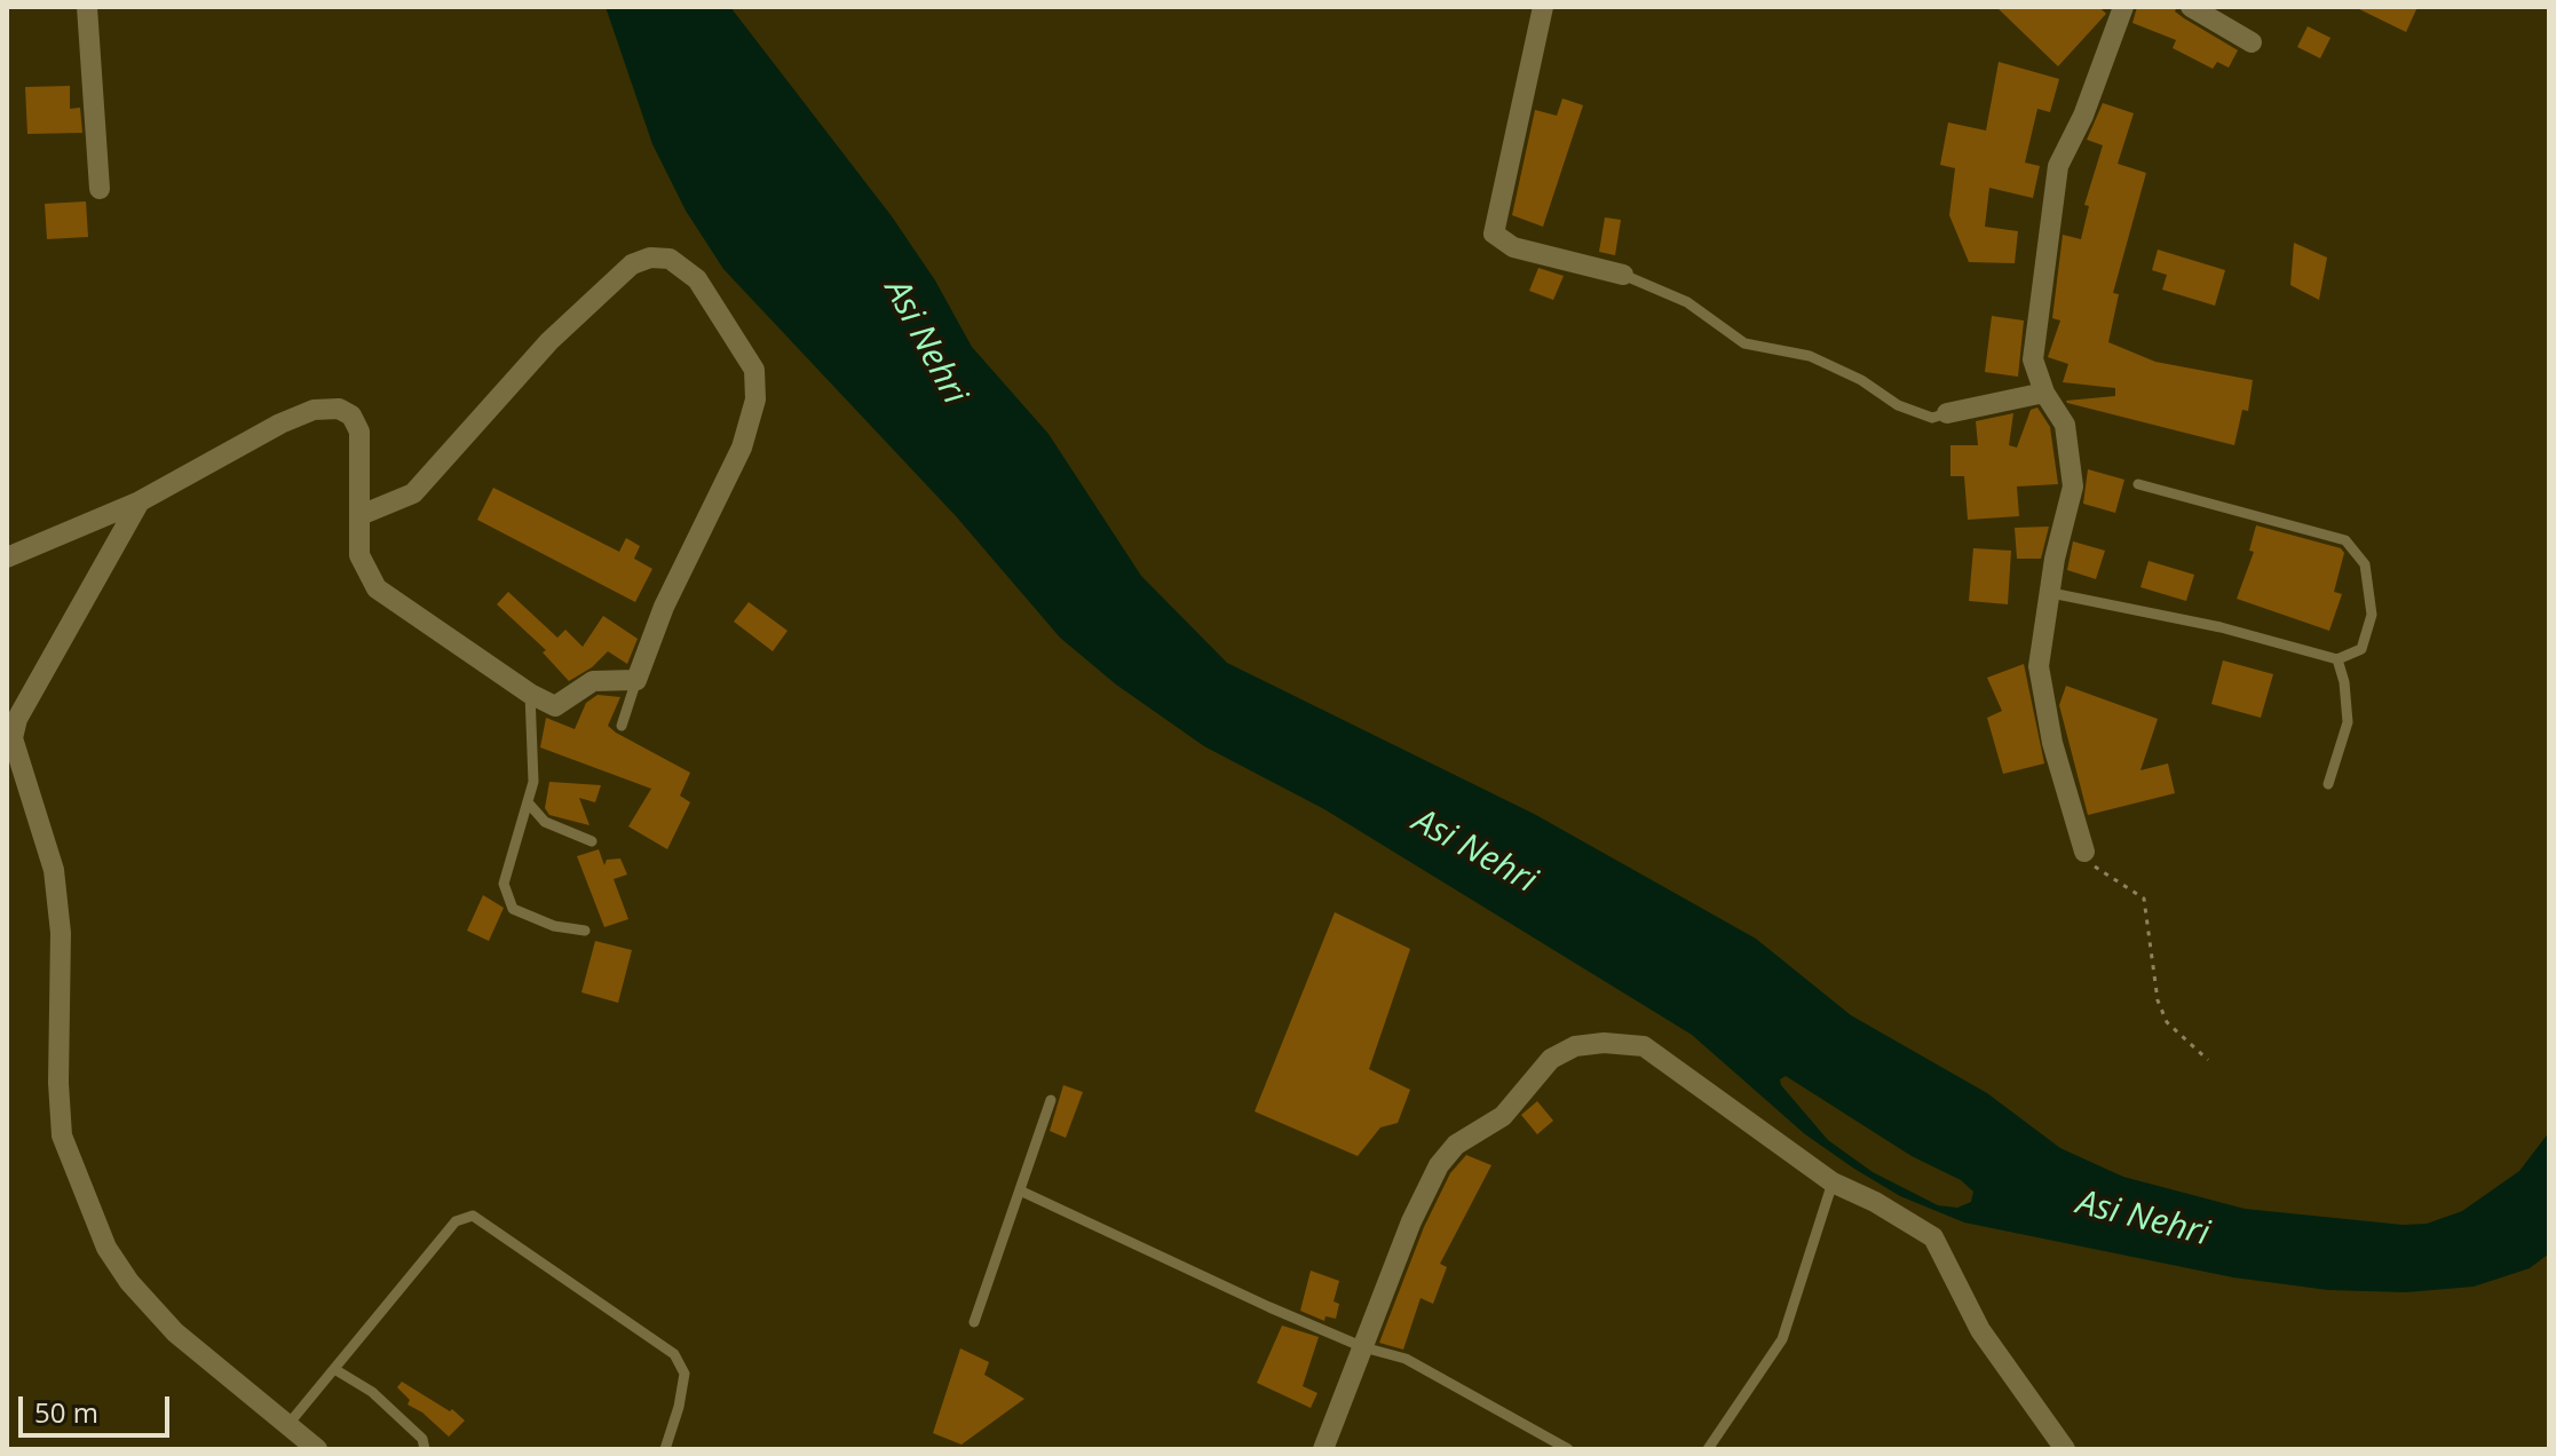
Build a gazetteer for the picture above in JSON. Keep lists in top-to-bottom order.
{
  "water": ["Asi Nehri"],
  "scale_bar": "50 m"
}
